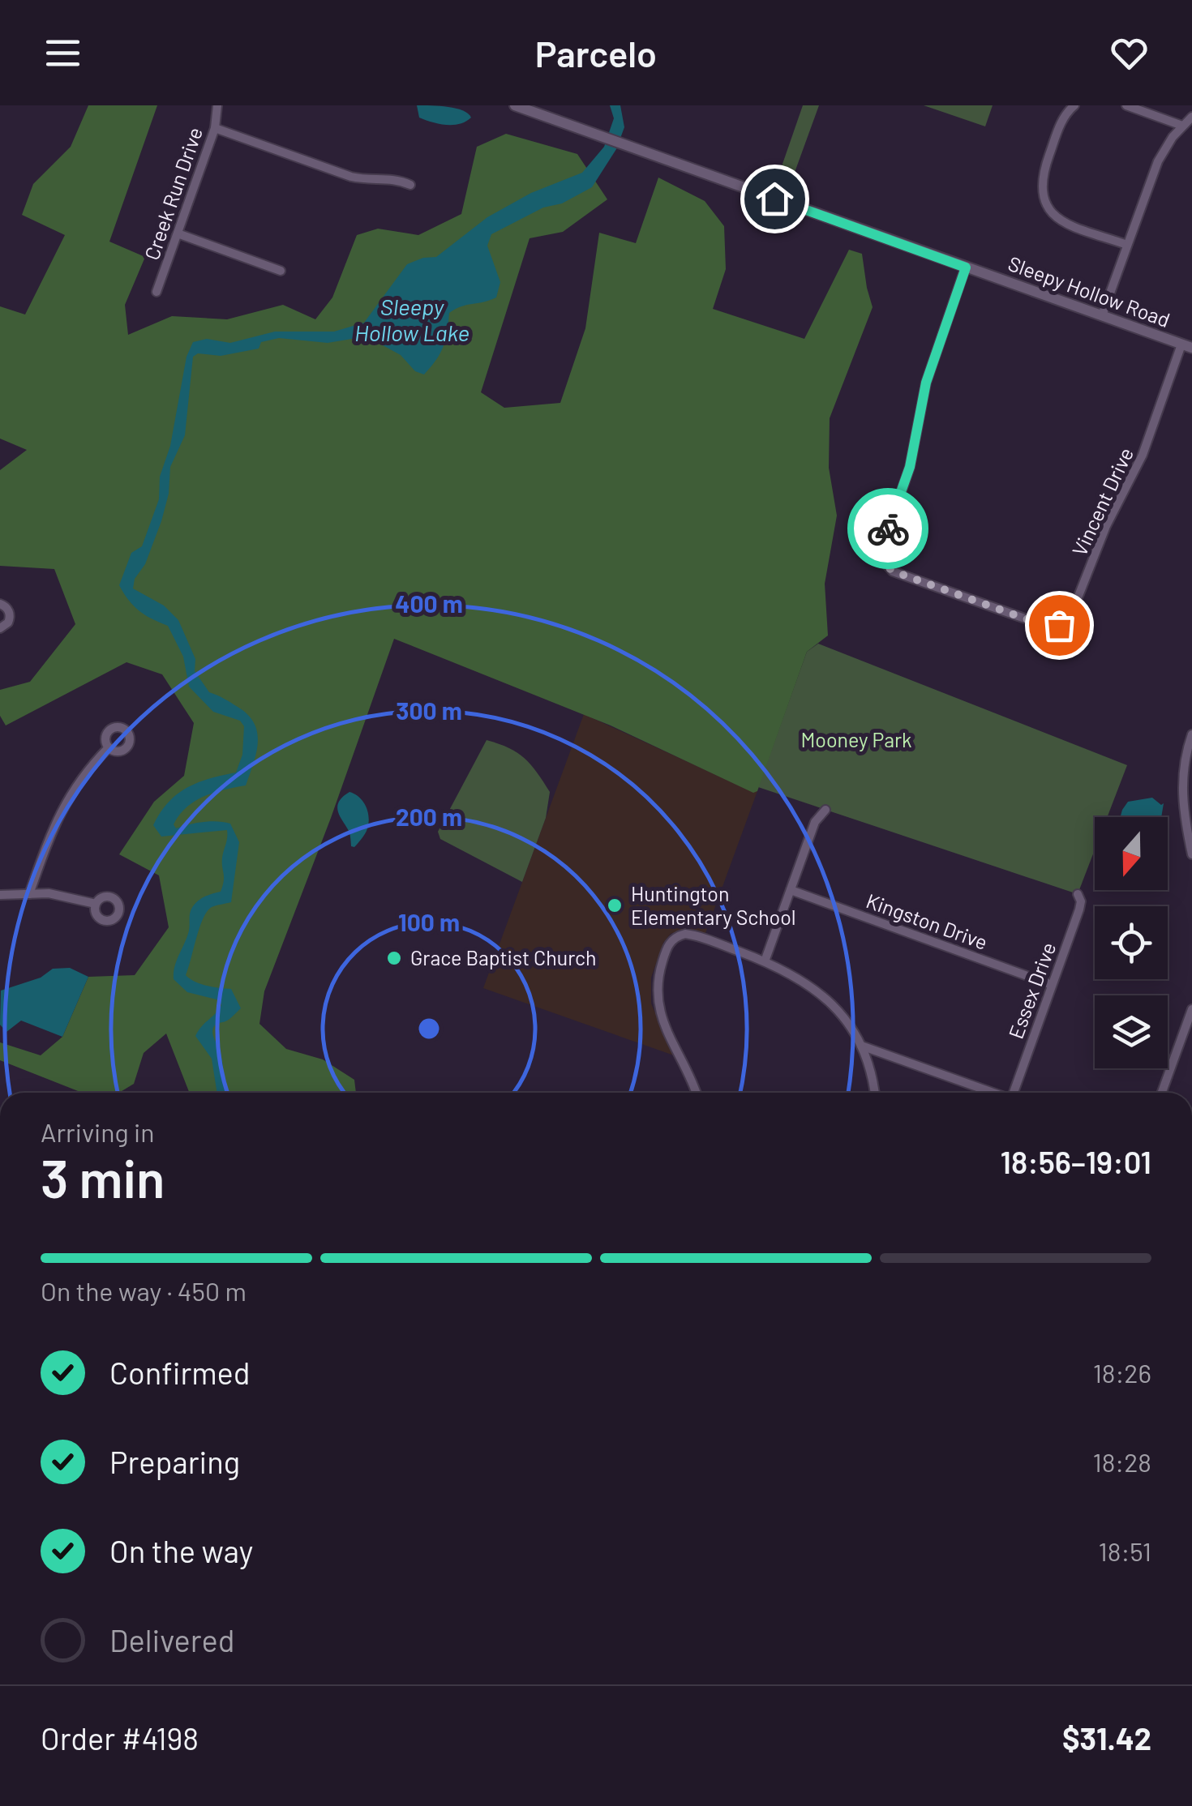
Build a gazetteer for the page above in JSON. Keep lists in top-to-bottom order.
{
  "streets": {
    "street": [
      "Creek Run Drive",
      "Sleepy Hollow Road",
      "Vincent Drive",
      "Kingston Drive",
      "Essex Drive"
    ]
  },
  "crossings": [
    ["Sleepy Hollow Road", "Vincent Drive"],
    ["Kingston Drive", "Essex Drive"]
  ],
  "water": ["Sleepy Hollow Lake"],
  "parks": ["Mooney Park"],
  "places": ["Huntington Elementary School", "Grace Baptist Church"],
  "north": "bottom",
  "page": {
    "header": "Parcelo",
    "heading": ["3 min", "Arriving in", "18:56–19:01"],
    "panel": ["Order #4198", "$31.42"],
    "bar": "On the way · 450 m",
    "list": [
      ["Confirmed", "18:26"],
      ["Preparing", "18:28"],
      ["On the way", "18:51"],
      "Delivered"
    ]
  },
  "rings": [
    "400 m",
    "300 m",
    "200 m",
    "100 m"
  ]
}
